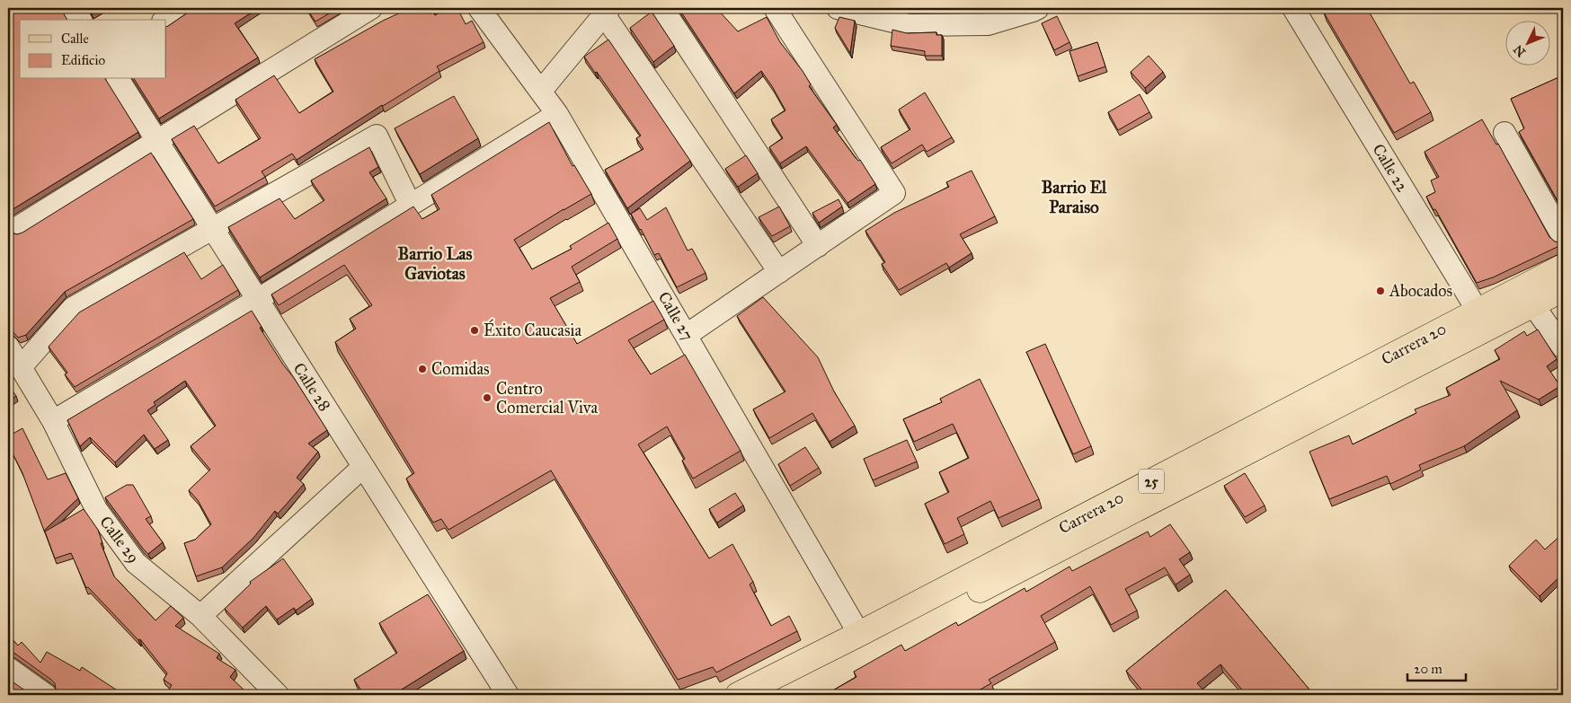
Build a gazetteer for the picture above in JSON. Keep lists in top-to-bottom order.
{
  "streets": {
    "main road": ["Carrera 20", "25"],
    "street": [
      "Calle 22",
      "Calle 27",
      "Calle 28",
      "Calle 29"
    ]
  },
  "crossings": [
    ["Calle 22", "Carrera 20"],
    ["Calle 27", "Carrera 20"]
  ],
  "districts": ["Barrio El Paraiso", "Barrio Las Gaviotas"],
  "places": [
    "Abocados",
    "Éxito Caucasia",
    "Comidas",
    "Centro Comercial Viva"
  ],
  "legend": ["Calle", "Edificio"],
  "scale_bar": "20 m",
  "north": "bottom left"
}
